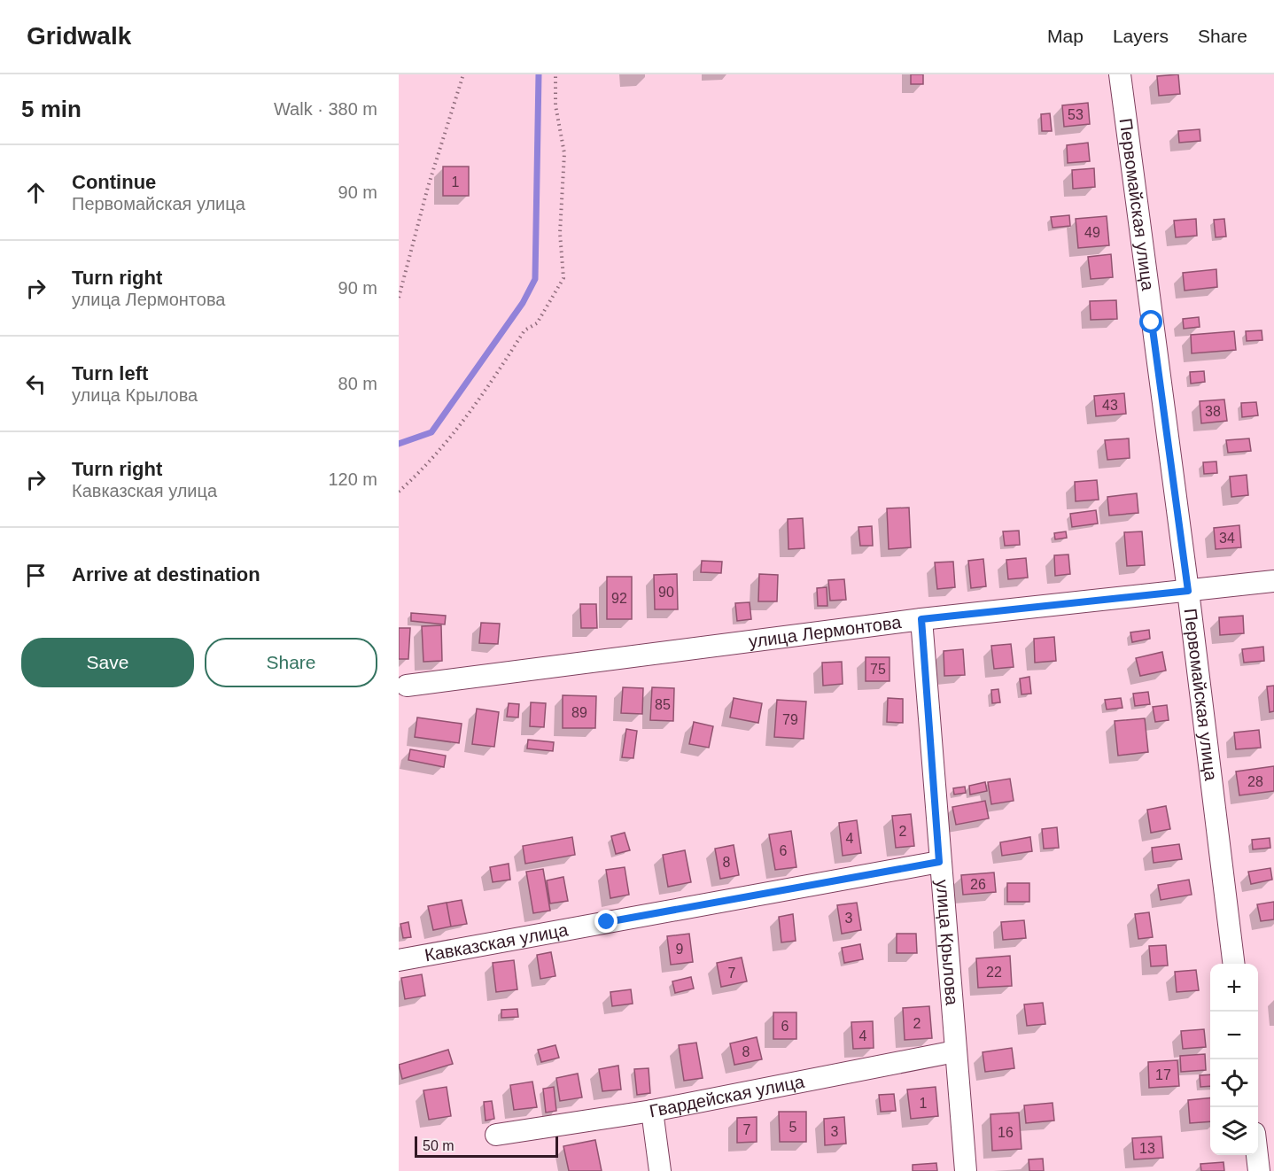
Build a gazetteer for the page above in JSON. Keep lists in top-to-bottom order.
{
  "streets": {
    "street": [
      "Первомайская улица",
      "улица Лермонтова",
      "Кавказская улица",
      "улица Крылова",
      "Гвардейская улица"
    ]
  },
  "crossings": [
    ["Первомайская улица", "улица Лермонтова"],
    ["улица Лермонтова", "улица Крылова"],
    ["Кавказская улица", "улица Крылова"],
    ["улица Крылова", "Гвардейская улица"]
  ],
  "house_numbers": [
    "53",
    "1",
    "49",
    "43",
    "38",
    "34",
    "90",
    "92",
    "75",
    "85",
    "89",
    "79",
    "28",
    "2",
    "4",
    "6",
    "8",
    "26",
    "3",
    "9",
    "22",
    "7",
    "2",
    "6",
    "4",
    "8",
    "17",
    "1",
    "5",
    "7",
    "3",
    "16",
    "13"
  ],
  "scale_bar": "50 m",
  "page": {
    "header": "Gridwalk",
    "nav": ["Map", "Layers", "Share"],
    "heading": ["5 min", "Walk · 380 m"],
    "list": [
      ["Continue", "Первомайская улица", "90 m"],
      ["Turn right", "улица Лермонтова", "90 m"],
      ["Turn left", "улица Крылова", "80 m"],
      ["Turn right", "Кавказская улица", "120 m"],
      "Arrive at destination"
    ],
    "buttons": ["Save", "Share"],
    "map_buttons": ["+", "−"],
    "scale": "50 m"
  }
}
